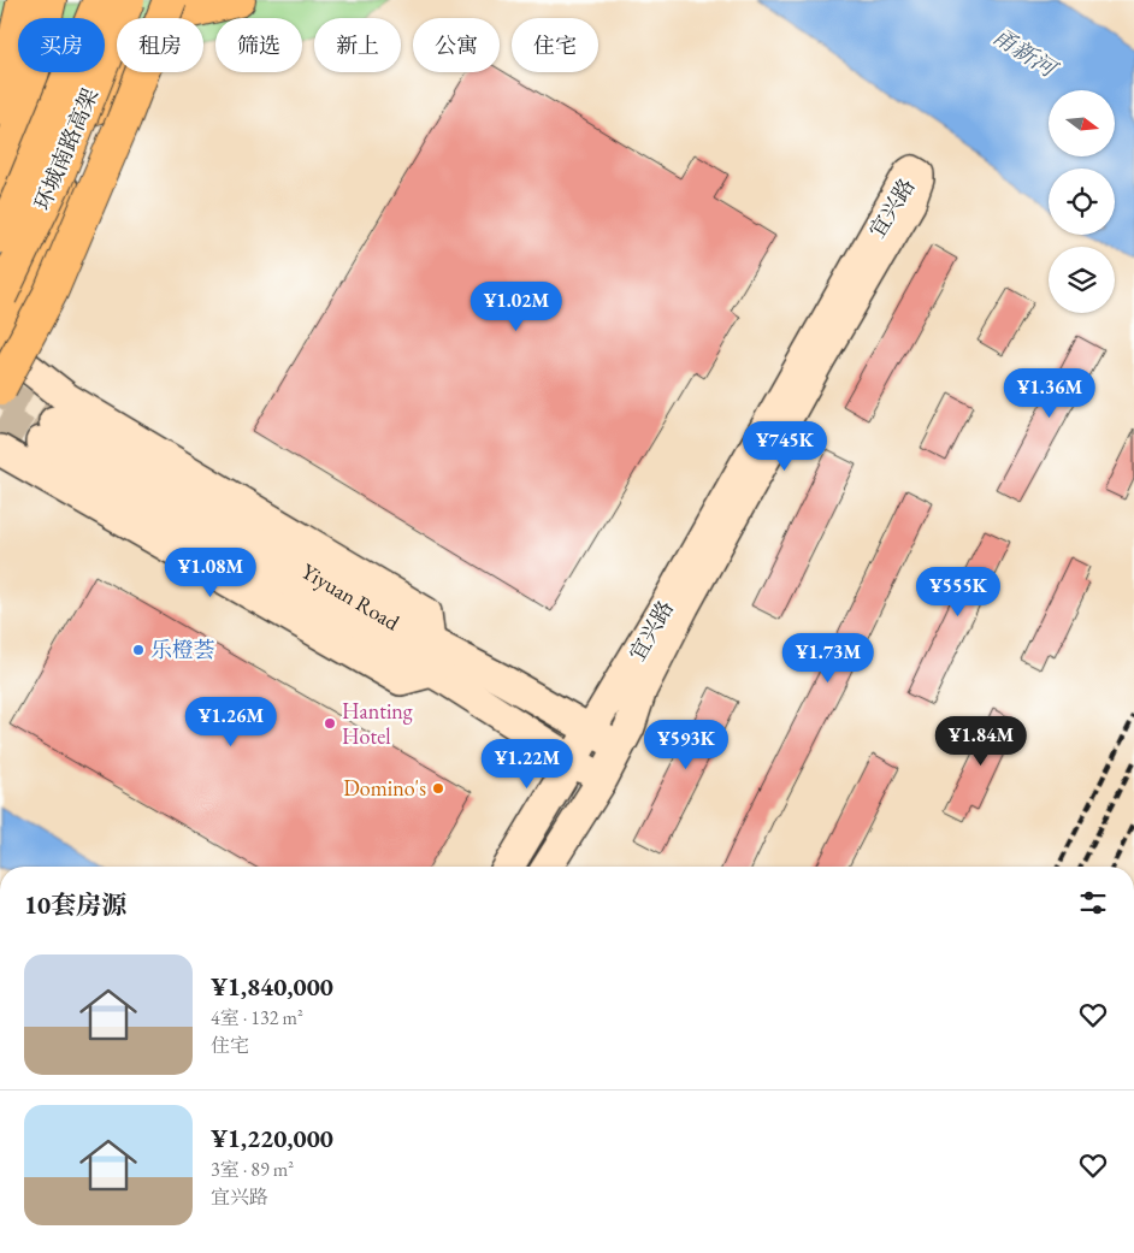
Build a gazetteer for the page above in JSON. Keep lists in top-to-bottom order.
{
  "streets": {
    "main road": ["环城南路高架", "宜兴路", "Yiyuan Road"]
  },
  "crossings": [
    ["宜兴路", "Yiyuan Road"]
  ],
  "water": ["甬新河"],
  "places": ["乐橙荟", "Hanting Hotel", "Domino's"],
  "north": "right",
  "page": {
    "chip": [
      "买房",
      "租房",
      "筛选",
      "新上",
      "公寓",
      "住宅"
    ],
    "price": [
      "¥1.02M",
      "¥1.36M",
      "¥745K",
      "¥1.08M",
      "¥555K",
      "¥1.73M",
      "¥1.26M",
      "¥1.84M",
      "¥593K",
      "¥1.22M"
    ],
    "heading": "10套房源",
    "list": [
      {
        "name": "¥1,840,000",
        "note": "4室 · 132 m² · 住宅"
      },
      {
        "name": "¥1,220,000",
        "note": "3室 · 89 m² · 宜兴路"
      }
    ]
  }
}
